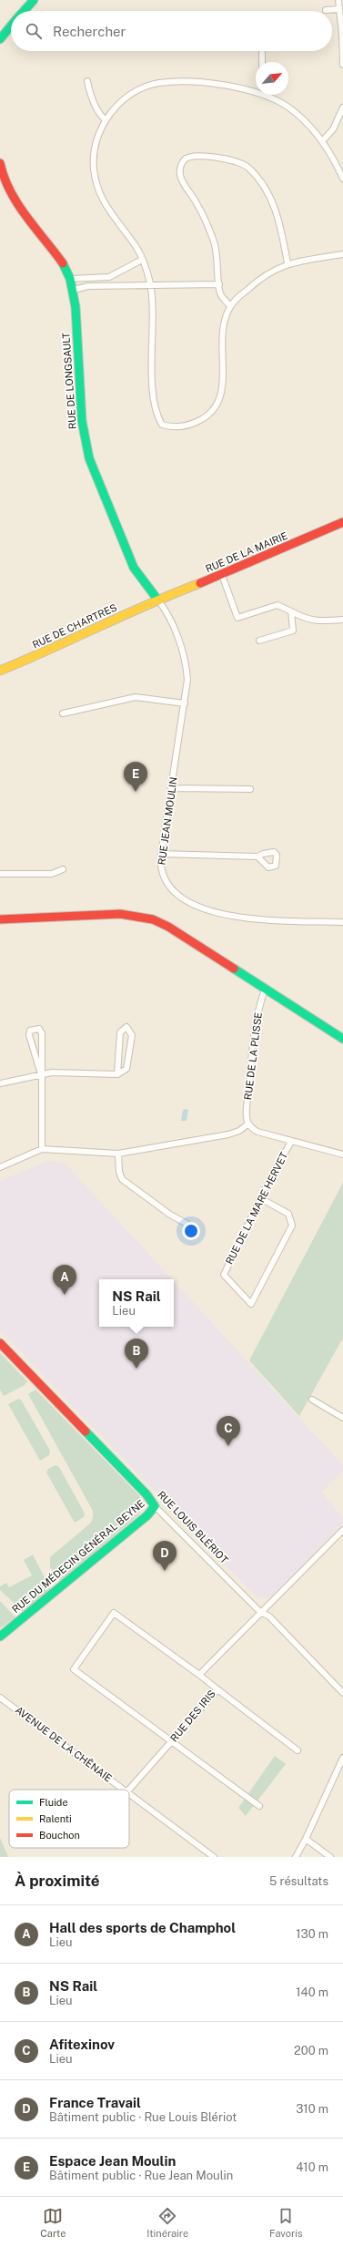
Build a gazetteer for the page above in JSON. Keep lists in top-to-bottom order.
{
  "streets": {
    "street": [
      "RUE DE LONGSAULT",
      "RUE DE LA MAIRIE",
      "RUE DE CHARTRES",
      "RUE JEAN MOULIN",
      "RUE DE LA PLISSE",
      "RUE DE LA MARE HERVET",
      "RUE LOUIS BLÉRIOT",
      "RUE DU MÉDECIN GÉNÉRAL BEYNE",
      "RUE DES IRIS",
      "AVENUE DE LA CHÊNAIE"
    ]
  },
  "crossings": [
    ["RUE DE LONGSAULT", "RUE DE LA MAIRIE"],
    ["RUE DE LONGSAULT", "RUE DE CHARTRES"],
    ["RUE DE LONGSAULT", "RUE JEAN MOULIN"],
    ["RUE DE LA MAIRIE", "RUE DE CHARTRES"],
    ["RUE DE LA MAIRIE", "RUE JEAN MOULIN"],
    ["RUE DE CHARTRES", "RUE JEAN MOULIN"],
    ["RUE LOUIS BLÉRIOT", "RUE DU MÉDECIN GÉNÉRAL BEYNE"]
  ],
  "legend": ["Fluide", "Ralenti", "Bouchon"],
  "north": "top right",
  "page": {
    "search": "Rechercher",
    "pins": [
      "E",
      "A",
      "B",
      "C",
      "D"
    ],
    "popup": ["NS Rail", "Lieu"],
    "heading": ["À proximité", "5 résultats"],
    "list": [
      {
        "mark": "A",
        "name": "Hall des sports de Champhol",
        "note": "Lieu",
        "value": "130 m"
      },
      {
        "mark": "B",
        "name": "NS Rail",
        "note": "Lieu",
        "value": "140 m"
      },
      {
        "mark": "C",
        "name": "Afitexinov",
        "note": "Lieu",
        "value": "200 m"
      },
      {
        "mark": "D",
        "name": "France Travail",
        "note": "Bâtiment public · Rue Louis Blériot",
        "value": "310 m"
      },
      {
        "mark": "E",
        "name": "Espace Jean Moulin",
        "note": "Bâtiment public · Rue Jean Moulin",
        "value": "410 m"
      }
    ],
    "nav": ["Carte", "Itinéraire", "Favoris"]
  }
}
